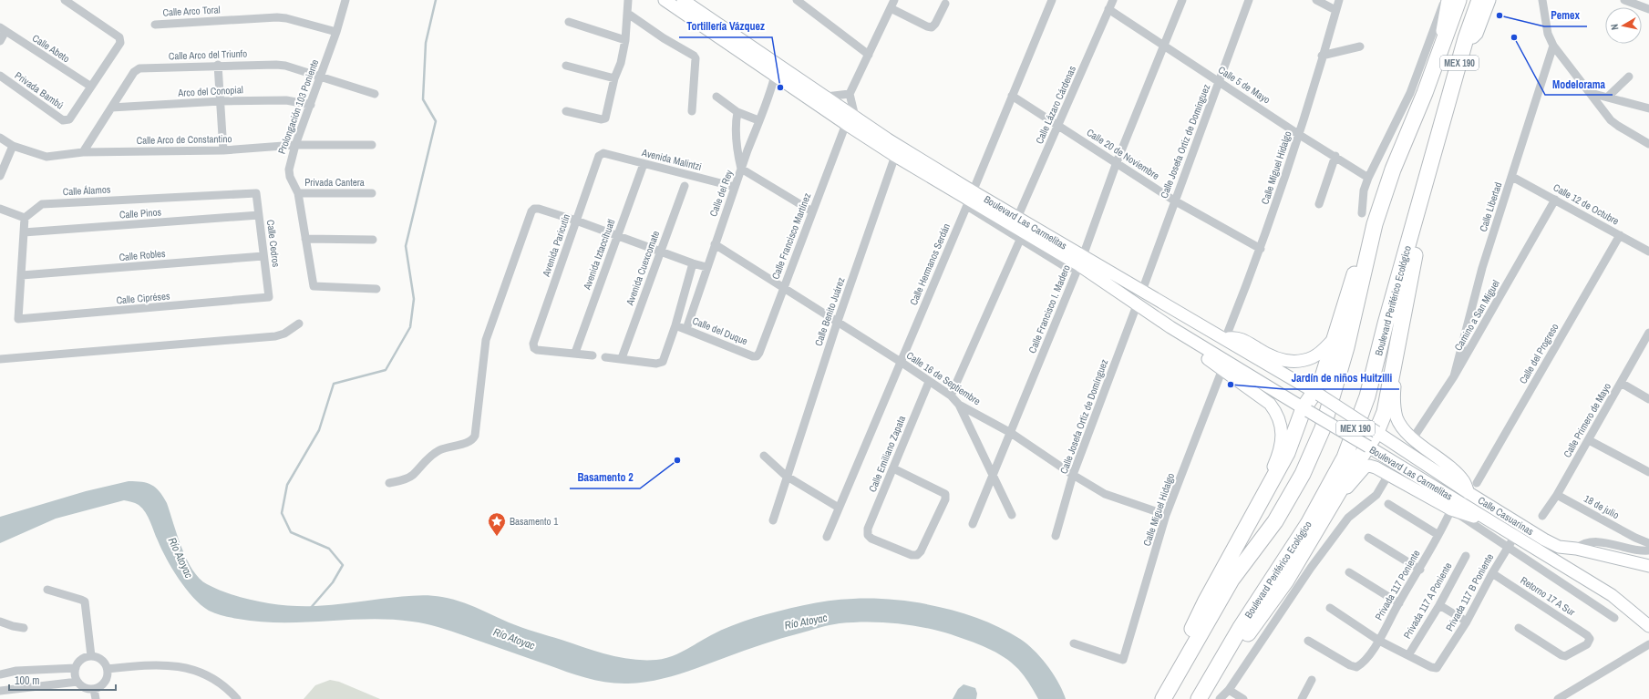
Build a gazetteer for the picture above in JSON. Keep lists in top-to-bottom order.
{
  "streets": {
    "highway": ["MEX 190", "Boulevard Periférico Ecológico"],
    "main road": ["Boulevard Las Carmelitas", "Calle Casuarinas"],
    "street": [
      "Calle Arco Toral",
      "Calle Abeto",
      "Calle Arco del Triunfo",
      "Calle 5 de Mayo",
      "Privada Bambú",
      "Arco del Conopial",
      "Calle Lázaro Cárdenas",
      "Prolongación 103 Poniente",
      "Calle Arco de Constantino",
      "Calle Josefa Ortiz de Domínguez",
      "Calle 20 de Noviembre",
      "Avenida Malintzi",
      "Calle Miguel Hidalgo",
      "Privada Cantera",
      "Calle Álamos",
      "Calle del Rey",
      "Calle 12 de Octubre",
      "Calle Libertad",
      "Calle Pinos",
      "Calle Francisco Martínez",
      "Calle Cedros",
      "Avenida Paricutín",
      "Avenida Iztaccíhuatl",
      "Calle Robles",
      "Calle Hermanos Serdán",
      "Avenida Cuexcomate",
      "Calle Cipréses",
      "Calle Francisco I. Madero",
      "Calle Benito Juárez",
      "Camino a San Miguel",
      "Calle del Duque",
      "Calle del Progreso",
      "Calle 16 de Septiembre",
      "Calle Primero de Mayo",
      "Calle Emiliano Zapata",
      "18 de julio",
      "Privada 117 Poniente",
      "Privada 117 B Poniente",
      "Retorno 17 A Sur",
      "Privada 117 A Poniente"
    ]
  },
  "crossings": [
    ["Calle Arco Toral", "Prolongación 103 Poniente"],
    ["Calle Abeto", "Privada Bambú"],
    ["Calle Arco del Triunfo", "Arco del Conopial"],
    ["Calle Arco del Triunfo", "Prolongación 103 Poniente"],
    ["Calle Arco del Triunfo", "Calle Arco de Constantino"],
    ["Calle 5 de Mayo", "Calle Lázaro Cárdenas"],
    ["Calle 5 de Mayo", "Calle Josefa Ortiz de Domínguez"],
    ["Calle 5 de Mayo", "Calle Miguel Hidalgo"],
    ["Calle 5 de Mayo", "Calle Francisco I. Madero"],
    ["Arco del Conopial", "Prolongación 103 Poniente"],
    ["Calle Lázaro Cárdenas", "Calle 20 de Noviembre"],
    ["Calle Lázaro Cárdenas", "Boulevard Las Carmelitas"],
    ["Prolongación 103 Poniente", "Calle Arco de Constantino"],
    ["Prolongación 103 Poniente", "Privada Cantera"],
    ["Calle Josefa Ortiz de Domínguez", "Calle 20 de Noviembre"],
    ["Calle Josefa Ortiz de Domínguez", "Boulevard Las Carmelitas"],
    ["Calle Josefa Ortiz de Domínguez", "Calle 16 de Septiembre"],
    ["Calle 20 de Noviembre", "Calle Miguel Hidalgo"],
    ["Calle 20 de Noviembre", "Calle Hermanos Serdán"],
    ["Calle 20 de Noviembre", "Calle Francisco I. Madero"],
    ["Avenida Malintzi", "Calle del Rey"],
    ["Avenida Malintzi", "Avenida Paricutín"],
    ["Avenida Malintzi", "Avenida Iztaccíhuatl"],
    ["Calle Miguel Hidalgo", "Boulevard Las Carmelitas"],
    ["Calle Miguel Hidalgo", "Calle 16 de Septiembre"],
    ["Calle Álamos", "Calle Cedros"],
    ["Calle del Rey", "Boulevard Las Carmelitas"],
    ["Calle del Rey", "Calle del Duque"],
    ["Calle del Rey", "Calle 16 de Septiembre"],
    ["Calle 12 de Octubre", "Calle Libertad"],
    ["Calle 12 de Octubre", "Camino a San Miguel"],
    ["Calle 12 de Octubre", "Calle del Progreso"],
    ["Calle Libertad", "Camino a San Miguel"],
    ["Calle Pinos", "Calle Cedros"],
    ["Boulevard Las Carmelitas", "Calle Francisco Martínez"],
    ["Boulevard Las Carmelitas", "Calle Hermanos Serdán"],
    ["Boulevard Las Carmelitas", "Calle Francisco I. Madero"],
    ["Boulevard Las Carmelitas", "Calle Benito Juárez"],
    ["Boulevard Las Carmelitas", "Calle Casuarinas"],
    ["Boulevard Las Carmelitas", "Privada 117 B Poniente"],
    ["Calle Francisco Martínez", "Calle del Duque"],
    ["Calle Francisco Martínez", "Calle 16 de Septiembre"],
    ["Calle Cedros", "Calle Robles"],
    ["Calle Cedros", "Calle Cipréses"],
    ["Avenida Paricutín", "Avenida Iztaccíhuatl"],
    ["Calle Robles", "Calle Cipréses"],
    ["Calle Hermanos Serdán", "Calle 16 de Septiembre"],
    ["Calle Francisco I. Madero", "Calle 16 de Septiembre"],
    ["Calle Benito Juárez", "Calle 16 de Septiembre"],
    ["Calle 16 de Septiembre", "Calle Emiliano Zapata"],
    ["Calle Primero de Mayo", "18 de julio"],
    ["Calle Casuarinas", "Privada 117 B Poniente"],
    ["Privada 117 B Poniente", "Retorno 17 A Sur"],
    ["Privada 117 B Poniente", "Privada 117 A Poniente"]
  ],
  "water": ["Río Atoyac"],
  "places": {
    "other": [
      "Pemex",
      "Modelorama",
      "Tortillería Vázquez",
      "Jardín de niños Huitzilli",
      "Basamento 2"
    ],
    "place": ["Basamento 1"]
  },
  "scale_bar": "100 m",
  "north": "left"
}
